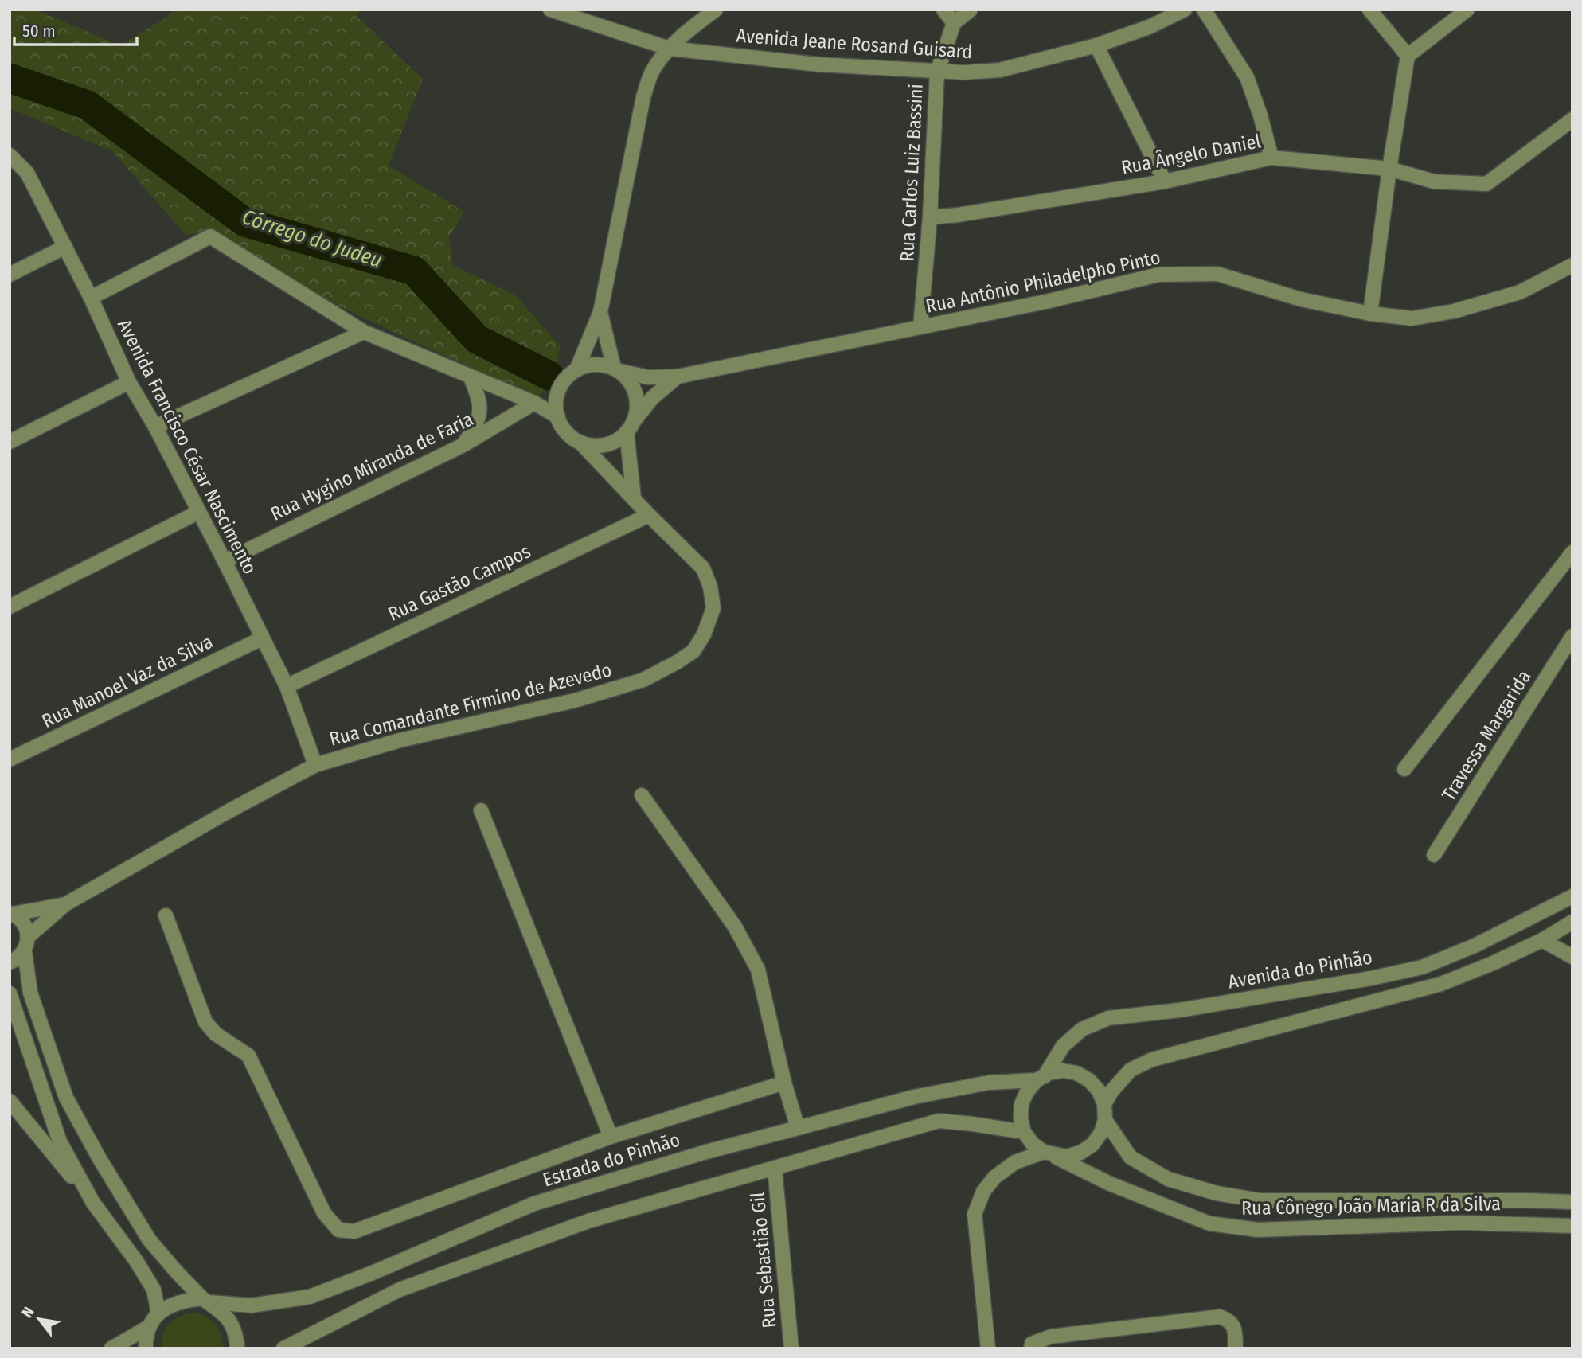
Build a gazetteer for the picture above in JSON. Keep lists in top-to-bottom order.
{
  "streets": {
    "street": [
      "Avenida Jeane Rosand Guisard",
      "Rua Ângelo Daniel",
      "Rua Carlos Luiz Bassini",
      "Rua Antônio Philadelpho Pinto",
      "Avenida Francisco César Nascimento",
      "Rua Hygino Miranda de Faria",
      "Rua Gastão Campos",
      "Rua Manoel Vaz da Silva",
      "Rua Comandante Firmino de Azevedo",
      "Travessa Margarida",
      "Avenida do Pinhão",
      "Estrada do Pinhão",
      "Rua Cônego João Maria R da Silva",
      "Rua Sebastião Gil"
    ]
  },
  "crossings": [
    ["Avenida Jeane Rosand Guisard", "Rua Carlos Luiz Bassini"],
    ["Rua Ângelo Daniel", "Rua Carlos Luiz Bassini"],
    ["Rua Carlos Luiz Bassini", "Rua Antônio Philadelpho Pinto"],
    ["Rua Antônio Philadelpho Pinto", "Rua Comandante Firmino de Azevedo"],
    ["Avenida Francisco César Nascimento", "Rua Hygino Miranda de Faria"],
    ["Avenida Francisco César Nascimento", "Rua Gastão Campos"],
    ["Avenida Francisco César Nascimento", "Rua Manoel Vaz da Silva"],
    ["Avenida Francisco César Nascimento", "Rua Comandante Firmino de Azevedo"],
    ["Rua Gastão Campos", "Rua Comandante Firmino de Azevedo"],
    ["Avenida do Pinhão", "Estrada do Pinhão"],
    ["Avenida do Pinhão", "Rua Cônego João Maria R da Silva"],
    ["Estrada do Pinhão", "Rua Cônego João Maria R da Silva"]
  ],
  "water": ["Córrego do Judeu"],
  "scale_bar": "50 m",
  "north": "top left"
}
